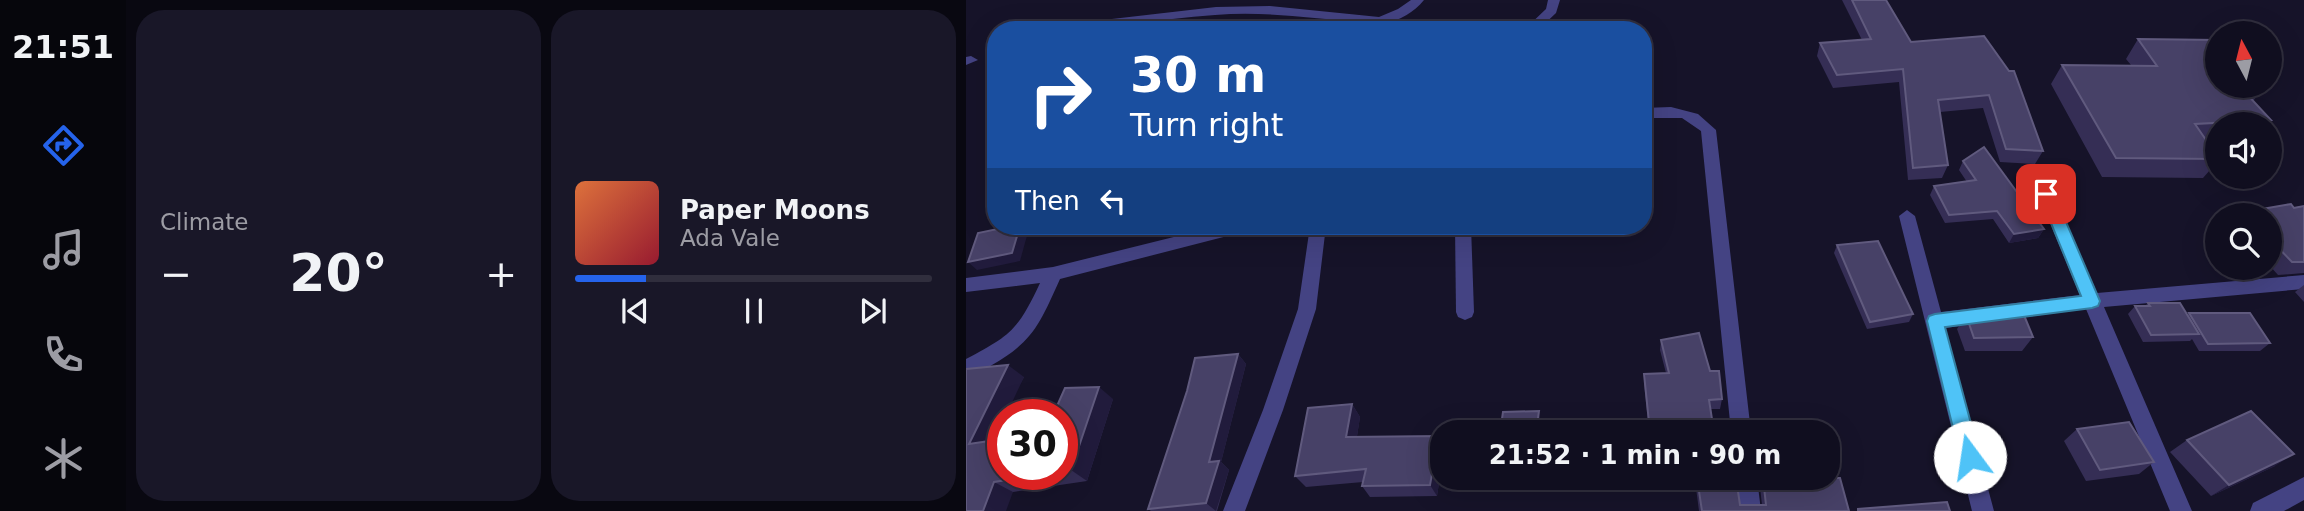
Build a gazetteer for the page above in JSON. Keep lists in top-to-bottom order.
{
  "north": "top",
  "page": {
    "tabs": "21:51",
    "tile": "Climate",
    "turn": ["30 m", "Turn right"],
    "then": "Then",
    "song": ["Paper Moons", "Ada Vale"],
    "heat": ["−", "20°", "+"],
    "limit": "30",
    "trip": "21:52 · 1 min · 90 m"
  }
}
